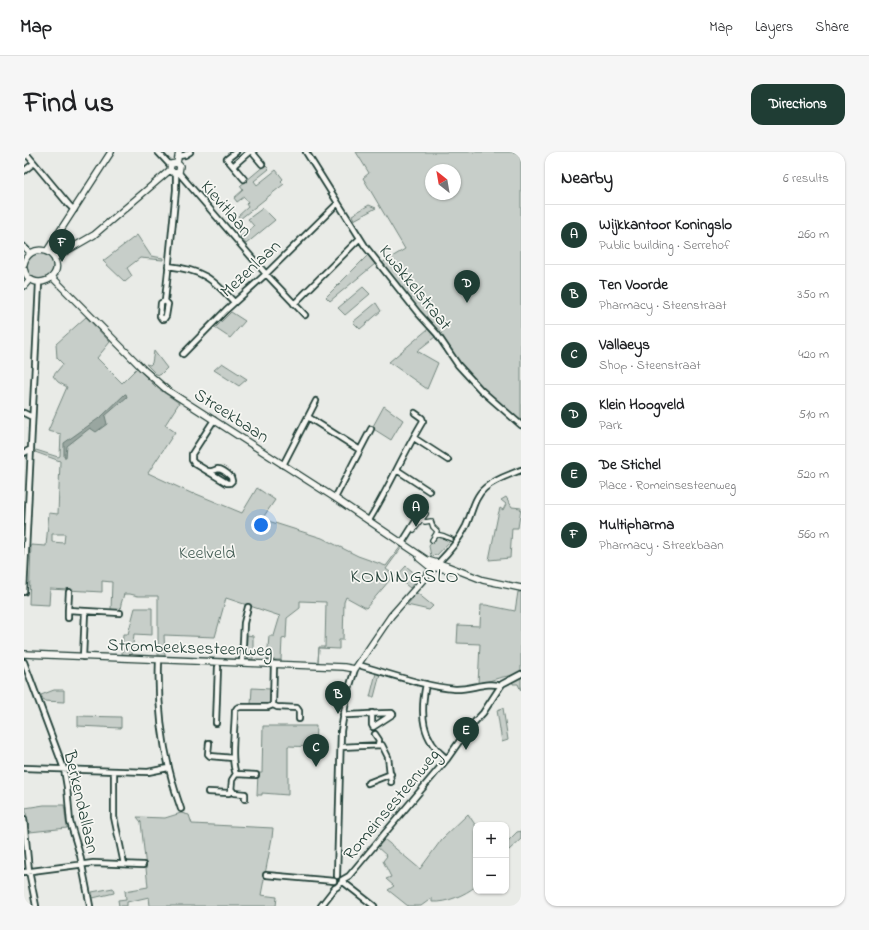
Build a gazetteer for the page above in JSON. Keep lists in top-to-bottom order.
{
  "streets": {
    "street": [
      "Kievitlaan",
      "Mezenlaan",
      "Kwakkelstraat",
      "Streekbaan",
      "Strombeeksesteenweg",
      "Berkendallaan",
      "Romeinsesteenweg"
    ]
  },
  "crossings": [
    ["Kievitlaan", "Mezenlaan"],
    ["Mezenlaan", "Kwakkelstraat"]
  ],
  "districts": ["KONINGSLO"],
  "parks": ["Keelveld"],
  "north": "top left",
  "page": {
    "header": "Map",
    "nav": ["Map", "Layers", "Share"],
    "title": "Find us",
    "buttons": "Directions",
    "heading": ["Nearby", "6 results"],
    "list": [
      {
        "mark": "A",
        "name": "Wijkkantoor Koningslo",
        "note": "Public building · Serrehof",
        "value": "260 m"
      },
      {
        "mark": "B",
        "name": "Ten Voorde",
        "note": "Pharmacy · Steenstraat",
        "value": "350 m"
      },
      {
        "mark": "C",
        "name": "Vallaeys",
        "note": "Shop · Steenstraat",
        "value": "420 m"
      },
      {
        "mark": "D",
        "name": "Klein Hoogveld",
        "note": "Park",
        "value": "510 m"
      },
      {
        "mark": "E",
        "name": "De Stichel",
        "note": "Place · Romeinsesteenweg",
        "value": "520 m"
      },
      {
        "mark": "F",
        "name": "Multipharma",
        "note": "Pharmacy · Streekbaan",
        "value": "560 m"
      }
    ],
    "pins": [
      "F",
      "D",
      "A",
      "B",
      "E",
      "C"
    ],
    "map_buttons": ["+", "−"]
  }
}
